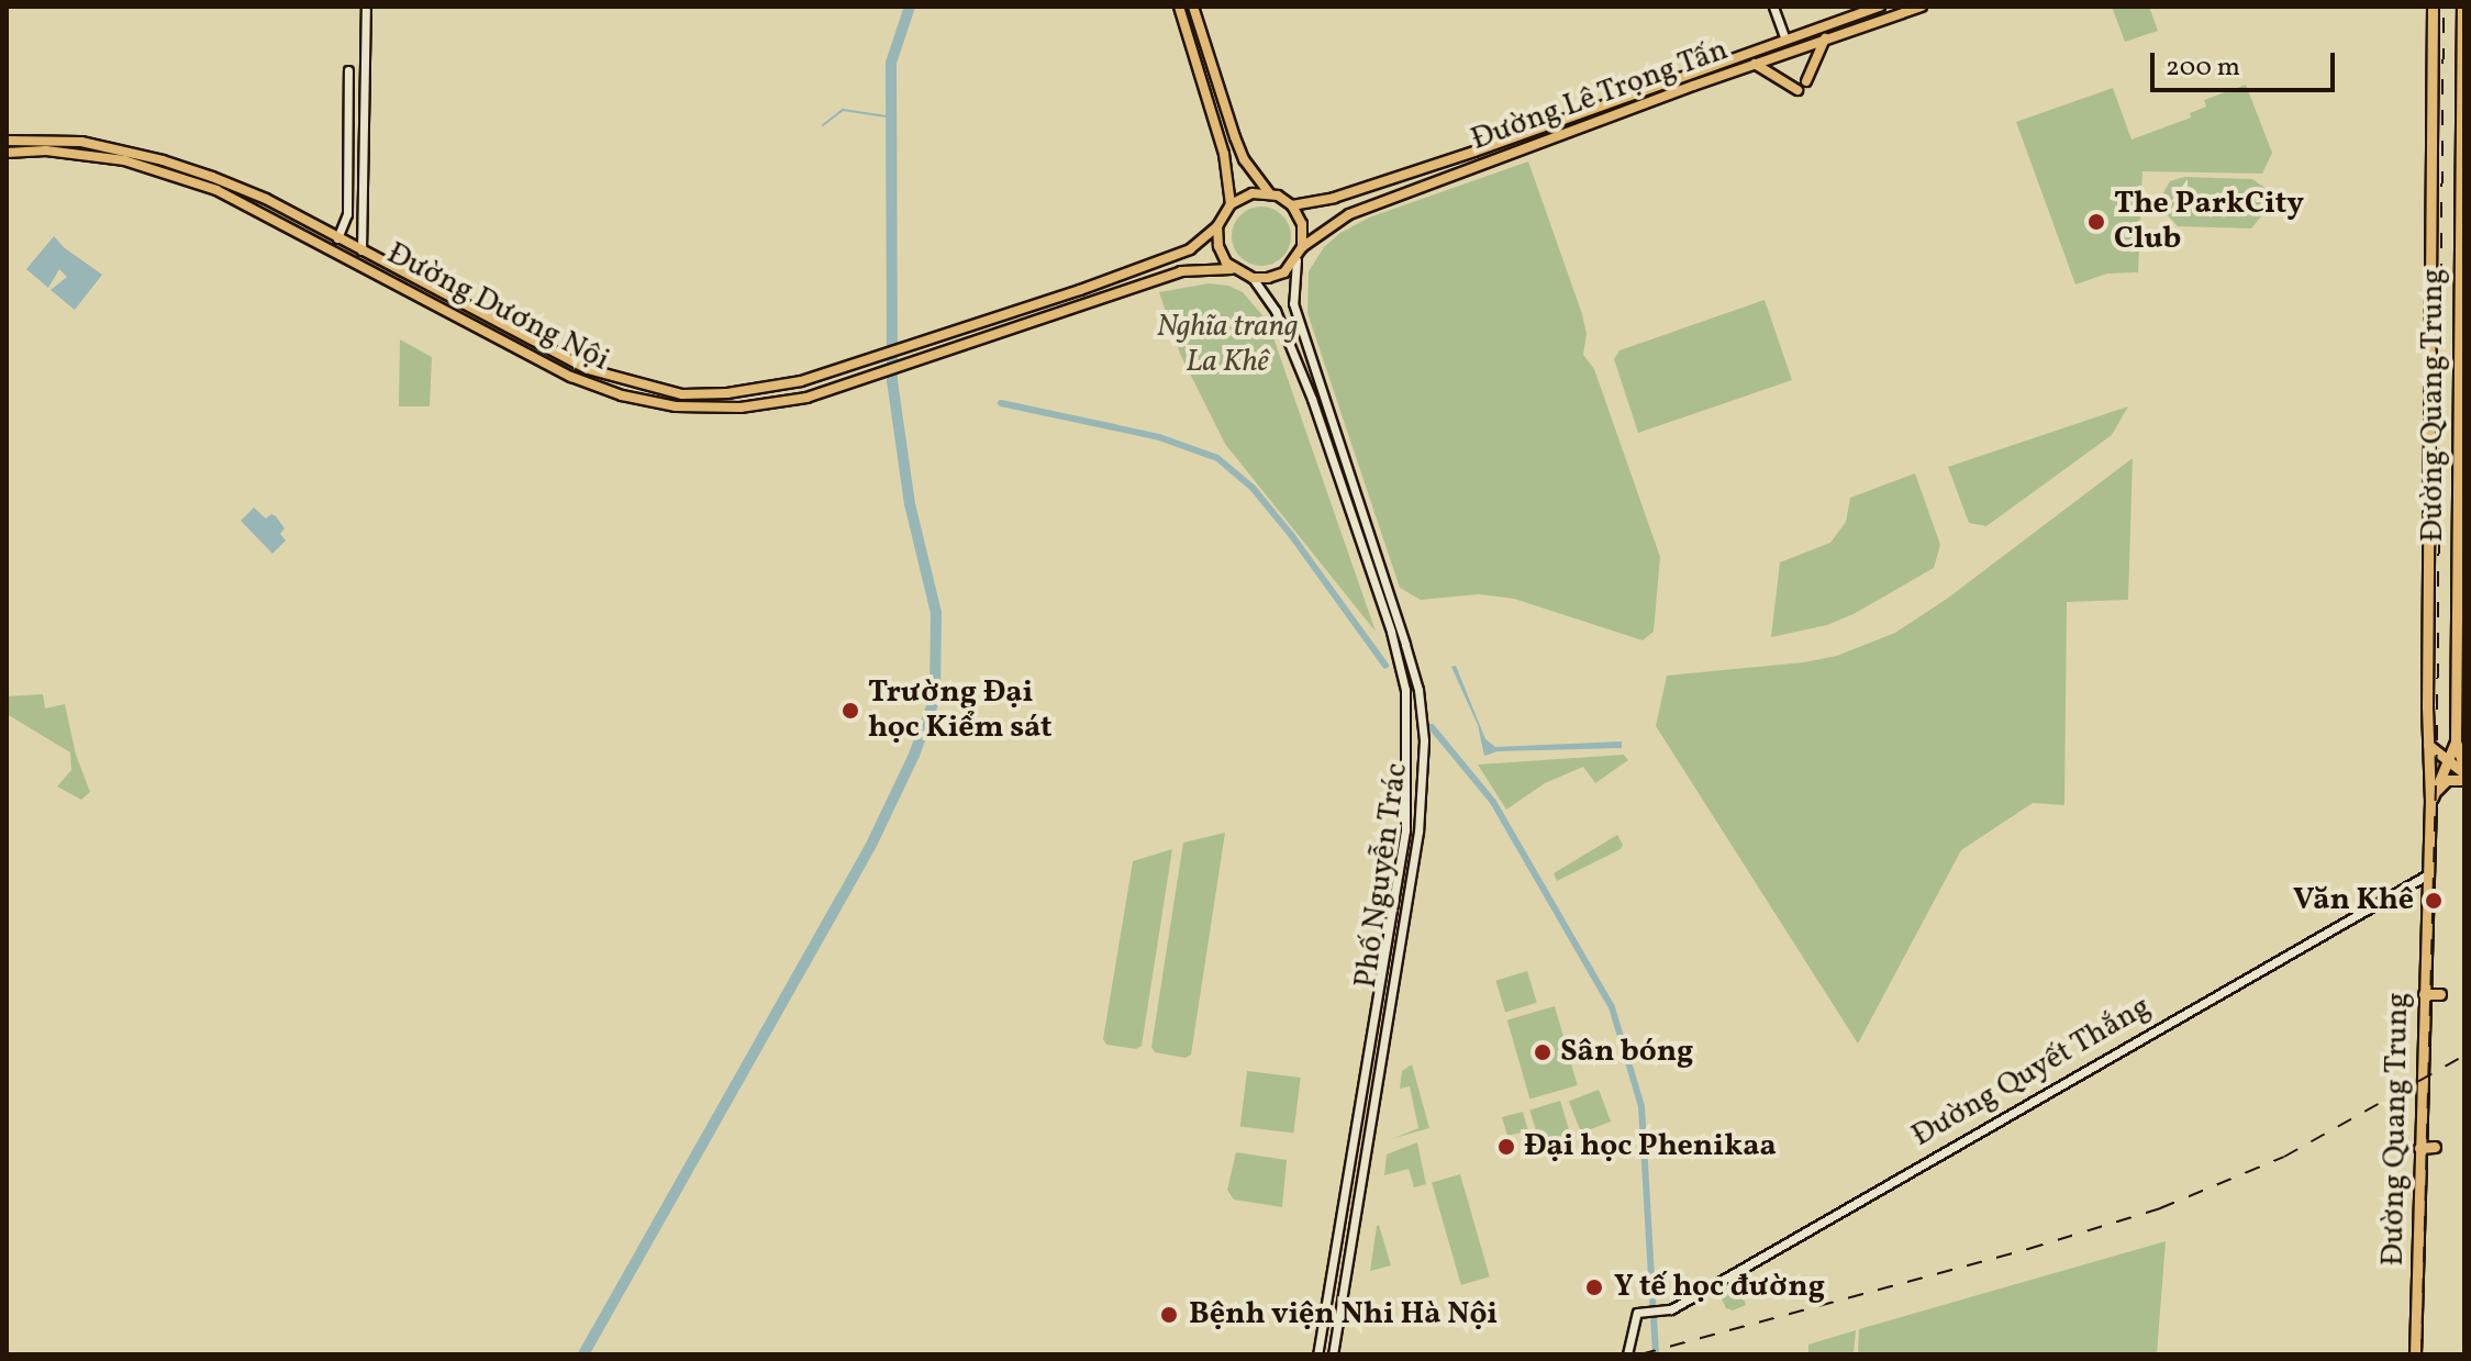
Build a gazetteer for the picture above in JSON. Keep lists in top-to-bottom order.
{
  "streets": {
    "highway": ["Đường Quang Trung"],
    "main road": [
      "Đường Lê Trọng Tấn",
      "Đường Dương Nội",
      "Phố Nguyễn Trác",
      "Đường Quyết Thắng"
    ]
  },
  "crossings": [
    ["Đường Lê Trọng Tấn", "Đường Dương Nội"],
    ["Đường Lê Trọng Tấn", "Phố Nguyễn Trác"],
    ["Đường Dương Nội", "Phố Nguyễn Trác"],
    ["Đường Quang Trung", "Đường Quyết Thắng"]
  ],
  "parks": ["Nghĩa trang La Khê"],
  "places": [
    "The ParkCity Club",
    "Trường Đại học Kiểm sát",
    "Văn Khê",
    "Sân bóng",
    "Đại học Phenikaa",
    "Y tế học đường",
    "Bệnh viện Nhi Hà Nội"
  ],
  "scale_bar": "200 m"
}
